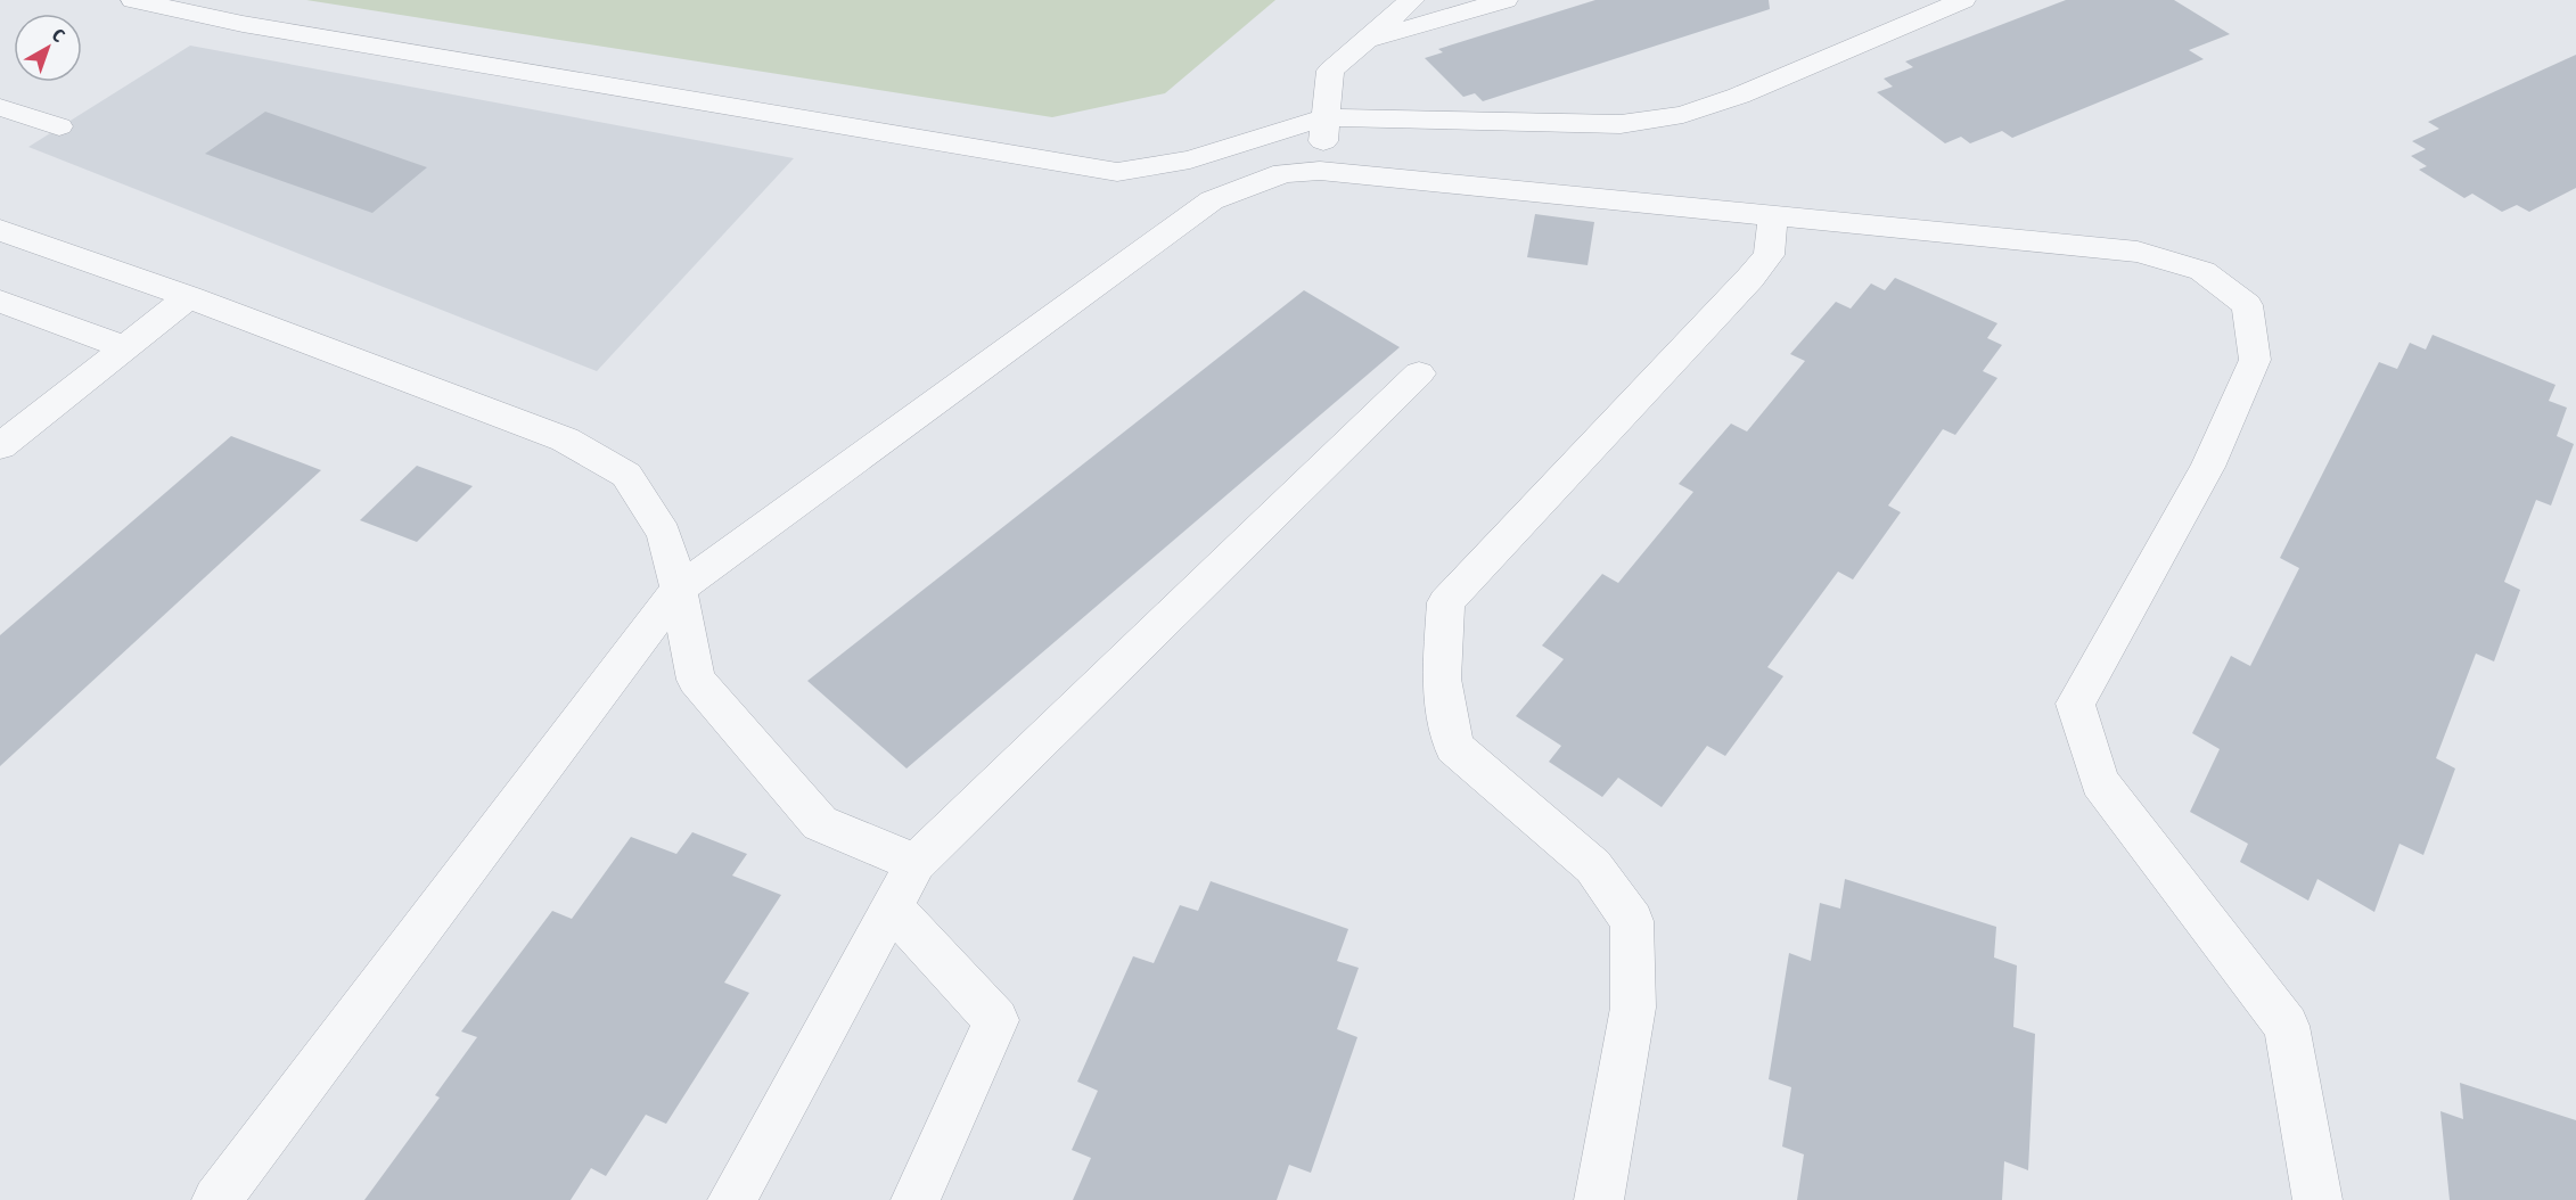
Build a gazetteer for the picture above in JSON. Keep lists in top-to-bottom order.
{
  "north": "top right"
}
